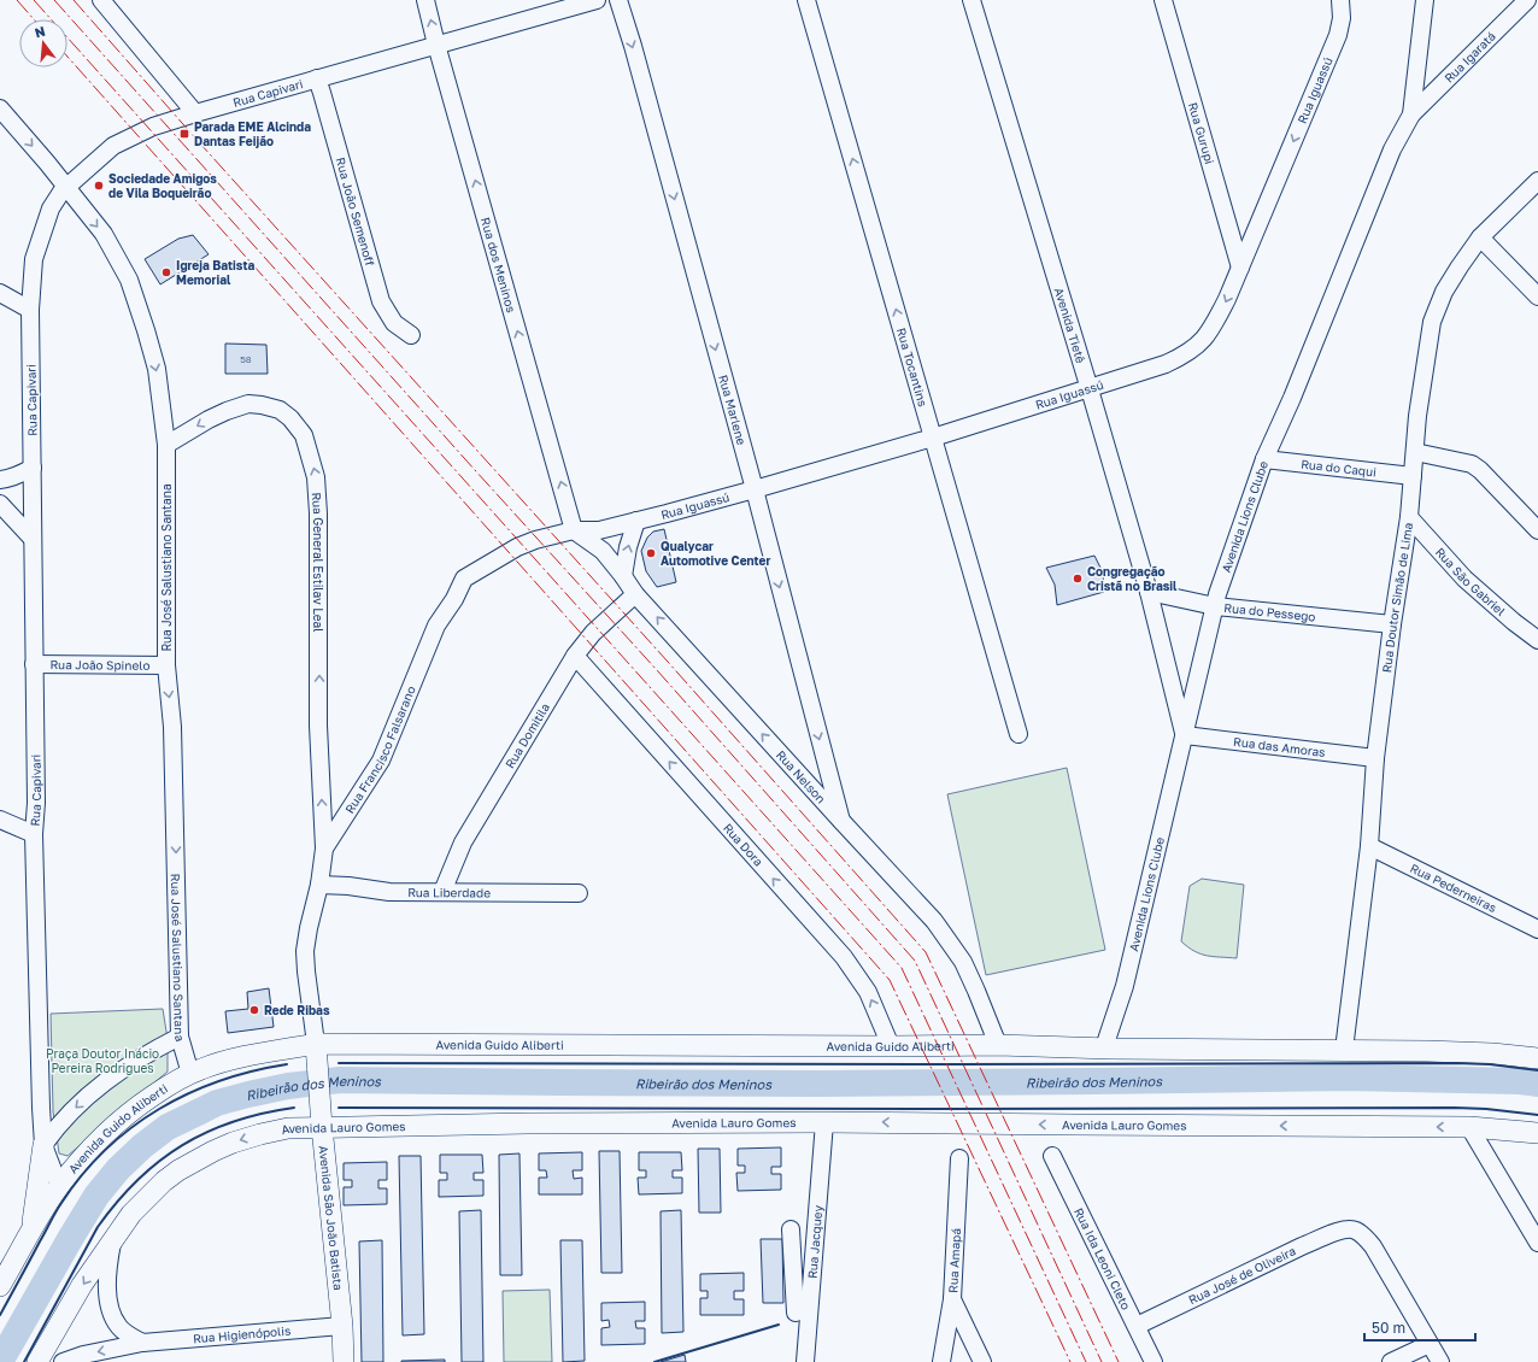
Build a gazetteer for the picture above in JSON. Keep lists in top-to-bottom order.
{
  "streets": {
    "main road": ["Avenida Guido Aliberti", "Avenida Lauro Gomes", "Avenida São João Batista"],
    "street": [
      "Rua Igaratá",
      "Rua Iguassú",
      "Rua Capivari",
      "Rua Gurupi",
      "Rua João Semenoff",
      "Rua dos Meninos",
      "Avenida Tietê",
      "Rua Tocantins",
      "Rua Marlene",
      "Rua do Caqui",
      "Avenida Lions Clube",
      "Rua General Estilav Leal",
      "Rua José Salustiano Santana",
      "Rua São Gabriel",
      "Rua Doutor Simão de Lima",
      "Rua do Pessego",
      "Rua João Spinelo",
      "Rua Domitila",
      "Rua das Amoras",
      "Rua Francisco Falsarano",
      "Rua Nelson",
      "Rua Dora",
      "Rua Pederneiras",
      "Rua Liberdade",
      "Rua Jacquey",
      "Rua Ida Leoni Cleto",
      "Rua Amapá",
      "Rua José de Oliveira",
      "Rua Higienópolis"
    ]
  },
  "crossings": [
    ["Rua Igaratá", "Avenida Lions Clube"],
    ["Rua Iguassú", "Rua Gurupi"],
    ["Rua Iguassú", "Rua dos Meninos"],
    ["Rua Iguassú", "Avenida Tietê"],
    ["Rua Iguassú", "Rua Tocantins"],
    ["Rua Iguassú", "Rua Marlene"],
    ["Rua Iguassú", "Rua Francisco Falsarano"],
    ["Rua Iguassú", "Rua Nelson"],
    ["Rua Capivari", "Rua João Semenoff"],
    ["Rua Capivari", "Rua dos Meninos"],
    ["Rua Capivari", "Rua José Salustiano Santana"],
    ["Rua Capivari", "Rua João Spinelo"],
    ["Rua Capivari", "Avenida Guido Aliberti"],
    ["Rua dos Meninos", "Rua Francisco Falsarano"],
    ["Rua dos Meninos", "Rua Nelson"],
    ["Avenida Tietê", "Avenida Lions Clube"],
    ["Avenida Tietê", "Rua do Pessego"],
    ["Avenida Tietê", "Rua das Amoras"],
    ["Rua Marlene", "Rua Nelson"],
    ["Rua do Caqui", "Avenida Lions Clube"],
    ["Rua do Caqui", "Rua Doutor Simão de Lima"],
    ["Avenida Lions Clube", "Rua do Pessego"],
    ["Avenida Lions Clube", "Rua das Amoras"],
    ["Avenida Lions Clube", "Avenida Guido Aliberti"],
    ["Rua General Estilav Leal", "Rua José Salustiano Santana"],
    ["Rua General Estilav Leal", "Rua Francisco Falsarano"],
    ["Rua José Salustiano Santana", "Rua João Spinelo"],
    ["Rua José Salustiano Santana", "Avenida Guido Aliberti"],
    ["Rua São Gabriel", "Rua Doutor Simão de Lima"],
    ["Rua Doutor Simão de Lima", "Rua do Pessego"],
    ["Rua Doutor Simão de Lima", "Rua das Amoras"],
    ["Rua Doutor Simão de Lima", "Rua Pederneiras"],
    ["Rua Domitila", "Rua Nelson"],
    ["Rua Domitila", "Rua Dora"],
    ["Rua Domitila", "Rua Liberdade"],
    ["Rua Francisco Falsarano", "Rua Nelson"],
    ["Rua Francisco Falsarano", "Rua Liberdade"],
    ["Rua Francisco Falsarano", "Avenida Guido Aliberti"],
    ["Rua Francisco Falsarano", "Avenida São João Batista"],
    ["Rua Nelson", "Avenida Guido Aliberti"],
    ["Rua Dora", "Avenida Guido Aliberti"],
    ["Avenida Guido Aliberti", "Avenida São João Batista"],
    ["Avenida Lauro Gomes", "Avenida São João Batista"],
    ["Avenida Lauro Gomes", "Rua Jacquey"],
    ["Avenida São João Batista", "Rua Higienópolis"],
    ["Rua Ida Leoni Cleto", "Rua José de Oliveira"]
  ],
  "one_way": [
    "Rua Iguassú",
    "Rua dos Meninos",
    "Rua Tocantins",
    "Rua Marlene",
    "Rua José Salustiano Santana",
    "Rua Nelson",
    "Rua Dora"
  ],
  "water": ["Ribeirão dos Meninos"],
  "parks": ["Praça Doutor Inácio Pereira Rodrigues"],
  "places": {
    "transit": ["Parada EME Alcinda Dantas Feijão"],
    "other": [
      "Sociedade Amigos de Vila Boqueirão",
      "Igreja Batista Memorial",
      "Qualycar Automotive Center",
      "Congregação Cristã no Brasil",
      "Rede Ribas"
    ]
  },
  "house_numbers": ["58"],
  "scale_bar": "50 m",
  "north": "top"
}
